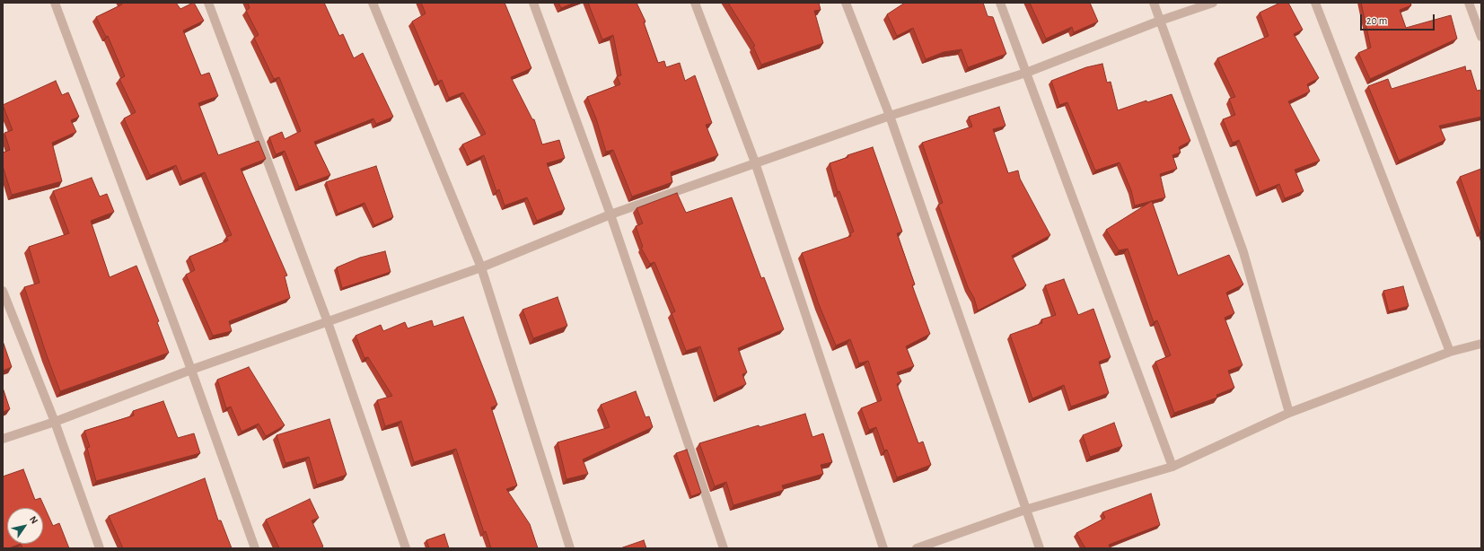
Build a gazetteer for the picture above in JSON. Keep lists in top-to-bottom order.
{
  "scale_bar": "20 m",
  "north": "top right"
}
